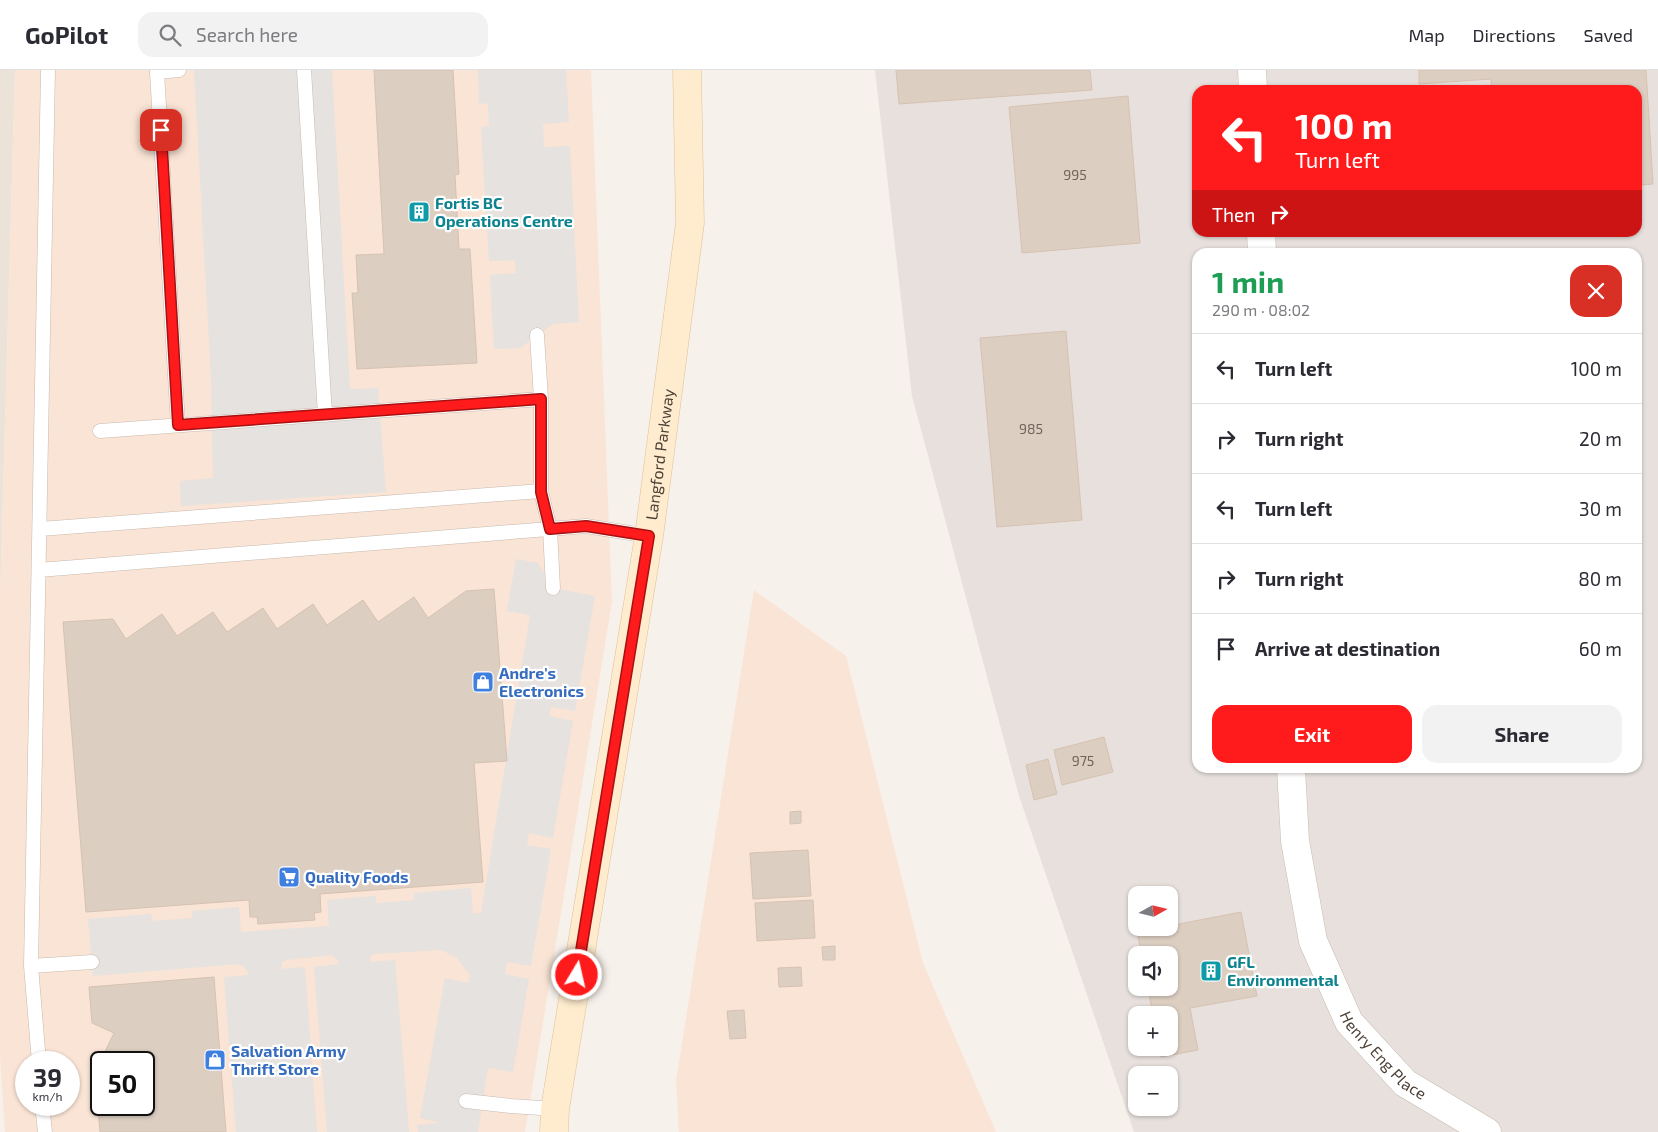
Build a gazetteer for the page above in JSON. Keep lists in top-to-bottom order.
{
  "streets": {
    "main road": ["Langford Parkway"],
    "street": ["Henry Eng Place"]
  },
  "places": {
    "building": ["Fortis BC Operations Centre", "GFL Environmental"],
    "shop": ["Andre's Electronics", "Salvation Army Thrift Store"],
    "supermarket": ["Quality Foods"]
  },
  "house_numbers": ["995", "985", "975"],
  "north": "right",
  "page": {
    "header": "GoPilot",
    "search": "Search here",
    "nav": ["Map", "Directions", "Saved"],
    "turn": ["100 m", "Turn left"],
    "then": "Then",
    "heading": ["1 min", "290 m · 08:02"],
    "list": [
      {
        "name": "Turn left",
        "value": "100 m"
      },
      {
        "name": "Turn right",
        "value": "20 m"
      },
      {
        "name": "Turn left",
        "value": "30 m"
      },
      {
        "name": "Turn right",
        "value": "80 m"
      },
      {
        "name": "Arrive at destination",
        "value": "60 m"
      }
    ],
    "buttons": ["Exit", "Share"],
    "map_buttons": ["+", "−"],
    "speed": "39 km/h",
    "limit": "50"
  }
}
